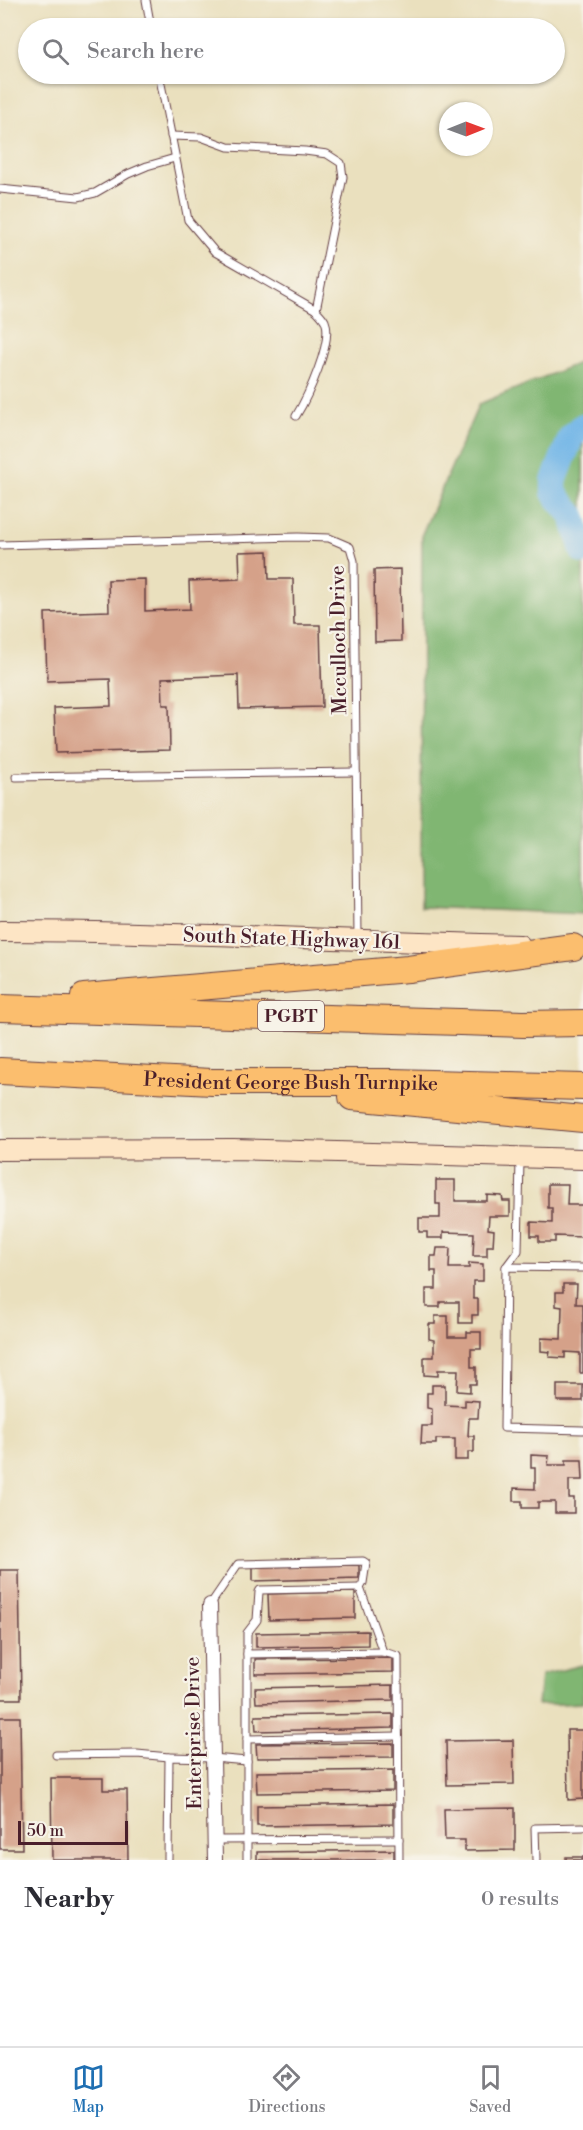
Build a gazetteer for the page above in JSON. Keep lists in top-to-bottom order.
{
  "streets": {
    "highway": ["PGBT", "President George Bush Turnpike"],
    "main road": ["South State Highway 161"],
    "street": ["Enterprise Drive"],
    "lane": ["Mcculloch Drive"]
  },
  "crossings": [
    ["Mcculloch Drive", "South State Highway 161"]
  ],
  "scale_bar": "50 m",
  "north": "right",
  "page": {
    "search": "Search here",
    "scale": "50 m",
    "heading": ["Nearby", "0 results"],
    "nav": ["Map", "Directions", "Saved"]
  }
}
